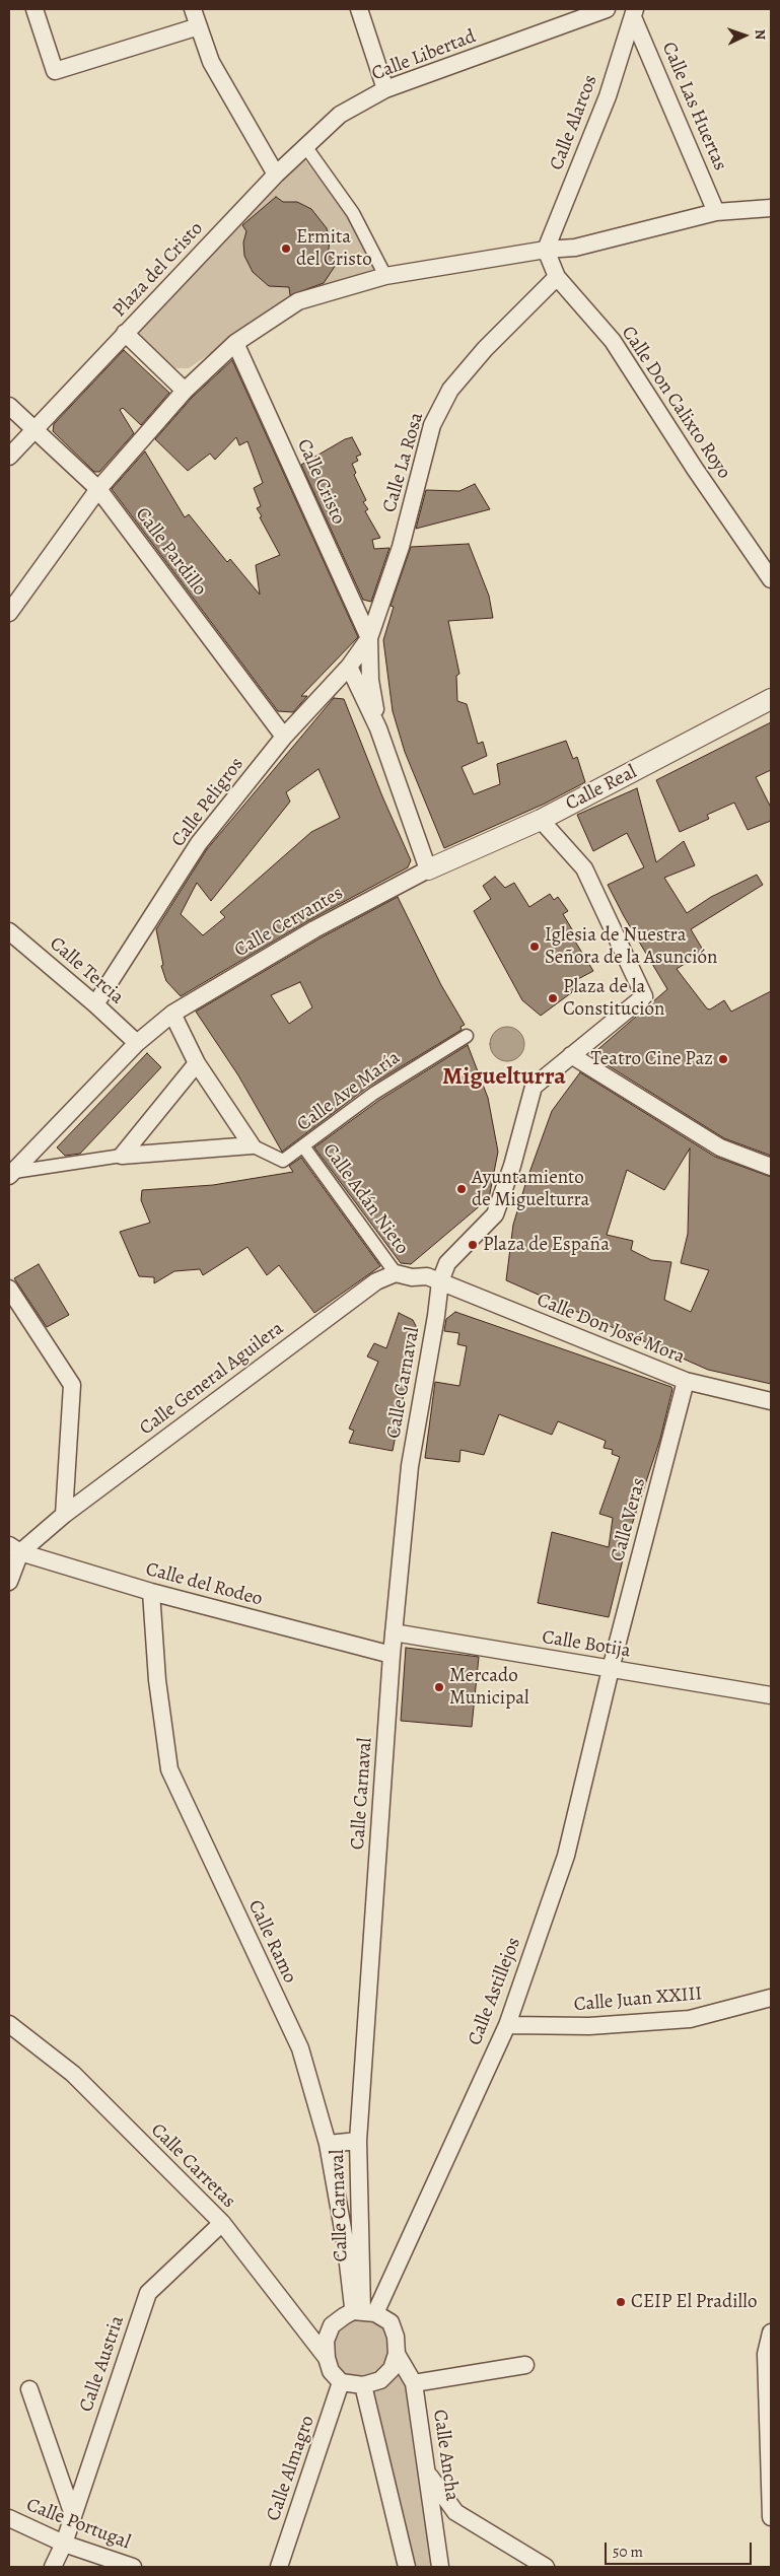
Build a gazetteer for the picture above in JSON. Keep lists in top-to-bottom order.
{
  "streets": {
    "street": [
      "Calle Libertad",
      "Calle Las Huertas",
      "Calle Alarcos",
      "Plaza del Cristo",
      "Calle Don Calixto Royo",
      "Calle La Rosa",
      "Calle Cristo",
      "Calle Pardillo",
      "Calle Real",
      "Calle Peligros",
      "Calle Cervantes",
      "Calle Tercia",
      "Calle Ave María",
      "Calle Adán Nieto",
      "Calle Don José Mora",
      "Calle General Aguilera",
      "Calle Carnaval",
      "Calle Veras",
      "Calle del Rodeo",
      "Calle Botija",
      "Calle Ramo",
      "Calle Astillejos",
      "Calle Juan XXIII",
      "Calle Carretas",
      "Calle Austria",
      "Calle Ancha",
      "Calle Almagro",
      "Calle Portugal"
    ]
  },
  "crossings": [
    ["Calle Libertad", "Plaza del Cristo"],
    ["Calle Las Huertas", "Calle Alarcos"],
    ["Calle Alarcos", "Calle Don Calixto Royo"],
    ["Calle Don Calixto Royo", "Calle La Rosa"],
    ["Calle La Rosa", "Calle Cristo"],
    ["Calle La Rosa", "Calle Peligros"],
    ["Calle Cristo", "Calle Peligros"],
    ["Calle Pardillo", "Calle Peligros"],
    ["Calle Real", "Calle Cervantes"],
    ["Calle Real", "Calle Carnaval"],
    ["Calle Peligros", "Calle Tercia"],
    ["Calle Cervantes", "Calle Tercia"],
    ["Calle Ave María", "Calle Adán Nieto"],
    ["Calle Adán Nieto", "Calle General Aguilera"],
    ["Calle Don José Mora", "Calle Carnaval"],
    ["Calle Don José Mora", "Calle Veras"],
    ["Calle General Aguilera", "Calle del Rodeo"],
    ["Calle Carnaval", "Calle del Rodeo"],
    ["Calle Carnaval", "Calle Botija"],
    ["Calle Carnaval", "Calle Ramo"],
    ["Calle Carnaval", "Calle Astillejos"],
    ["Calle Carnaval", "Calle Carretas"],
    ["Calle Carnaval", "Calle Ancha"],
    ["Calle Carnaval", "Calle Almagro"],
    ["Calle Veras", "Calle Botija"],
    ["Calle Veras", "Calle Astillejos"],
    ["Calle del Rodeo", "Calle Ramo"],
    ["Calle Botija", "Calle Astillejos"],
    ["Calle Ramo", "Calle Astillejos"],
    ["Calle Ramo", "Calle Carretas"],
    ["Calle Ramo", "Calle Ancha"],
    ["Calle Ramo", "Calle Almagro"],
    ["Calle Astillejos", "Calle Juan XXIII"],
    ["Calle Astillejos", "Calle Carretas"],
    ["Calle Astillejos", "Calle Ancha"],
    ["Calle Astillejos", "Calle Almagro"],
    ["Calle Carretas", "Calle Austria"],
    ["Calle Carretas", "Calle Ancha"],
    ["Calle Carretas", "Calle Almagro"],
    ["Calle Austria", "Calle Portugal"],
    ["Calle Ancha", "Calle Almagro"]
  ],
  "districts": ["Miguelturra"],
  "places": [
    "Ermita del Cristo",
    "Iglesia de Nuestra Señora de la Asunción",
    "Plaza de la Constitución",
    "Teatro Cine Paz",
    "Ayuntamiento de Miguelturra",
    "Plaza de España",
    "Mercado Municipal",
    "CEIP El Pradillo"
  ],
  "scale_bar": "50 m",
  "north": "right"
}
